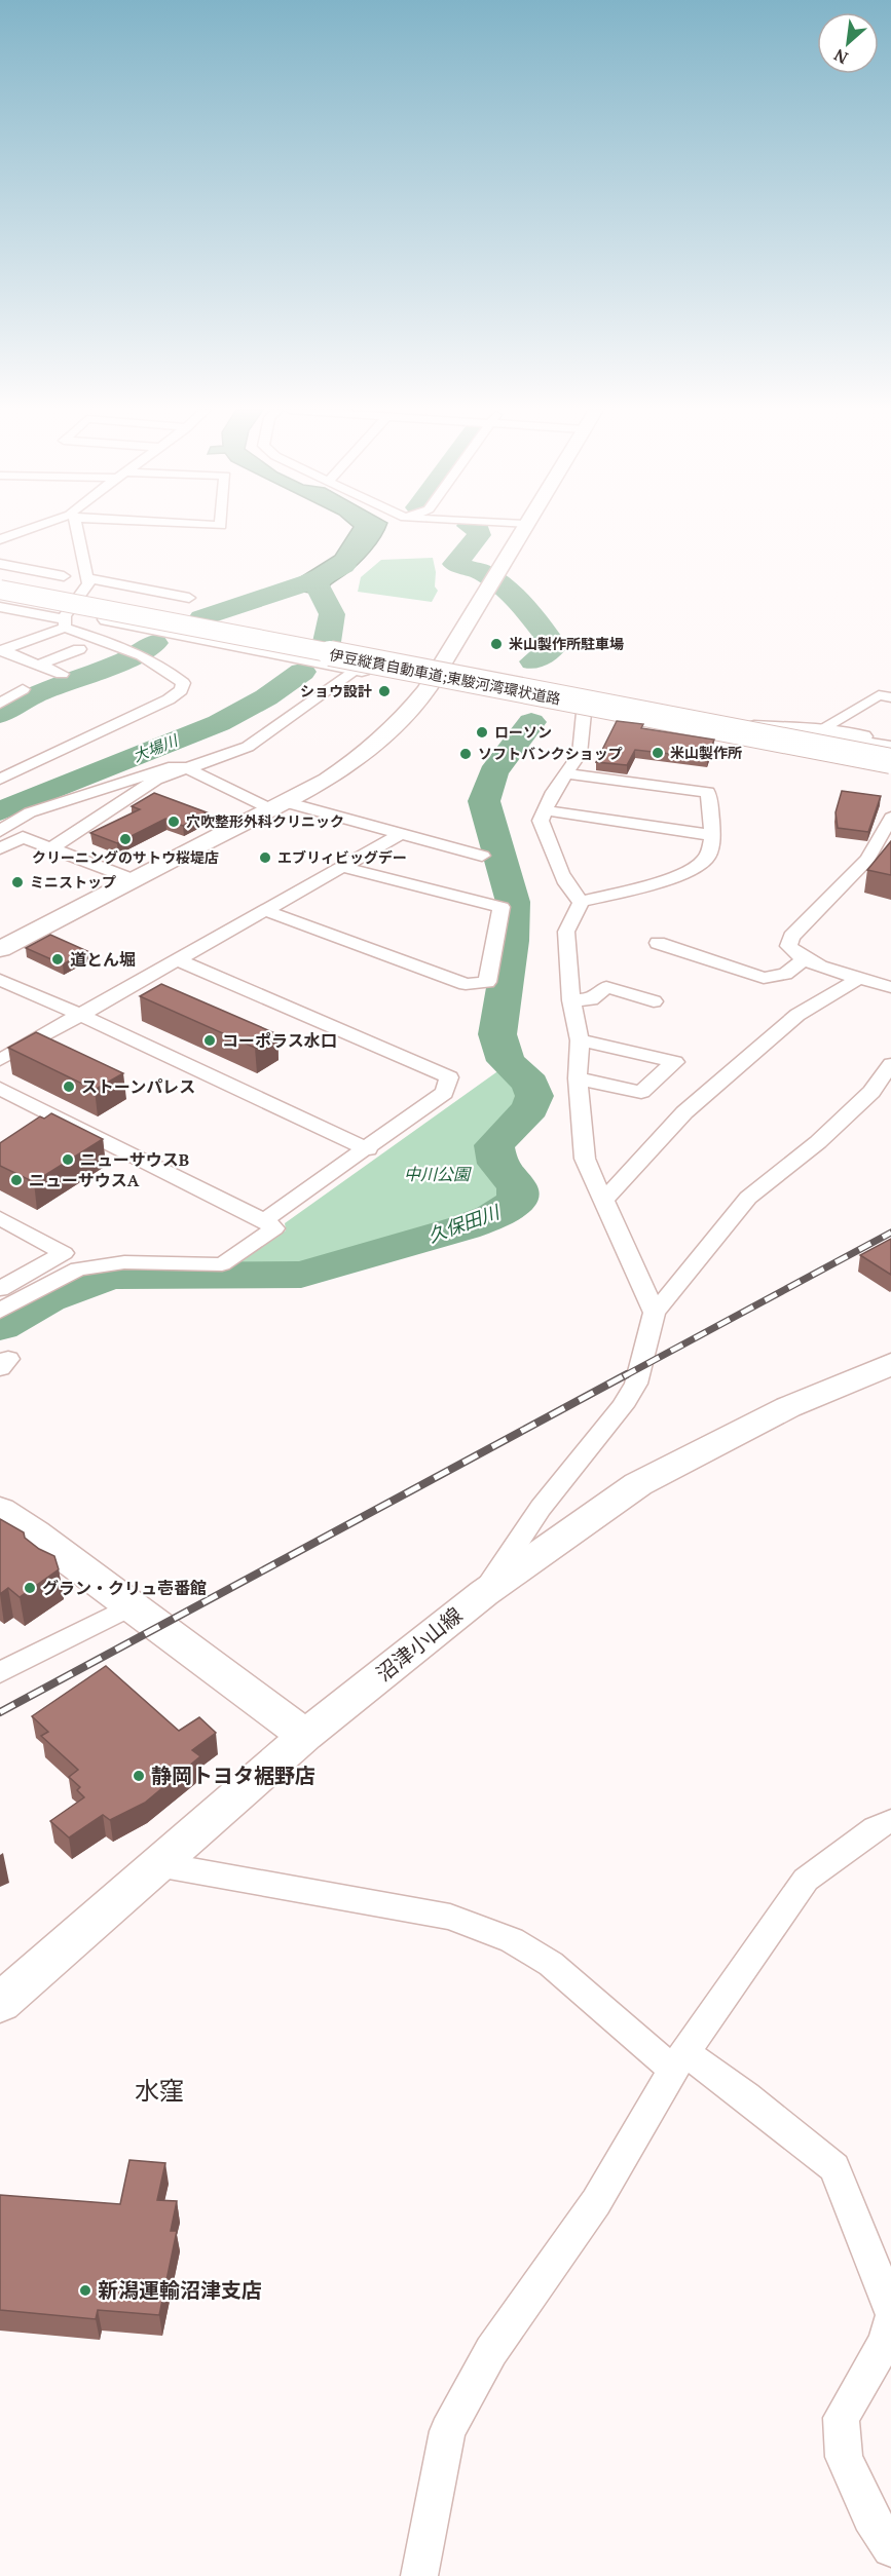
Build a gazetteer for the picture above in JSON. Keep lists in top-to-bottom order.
{
  "streets": {
    "highway": ["伊豆縦貫自動車道;東駿河湾環状道路"],
    "street": ["沼津小山線"]
  },
  "districts": ["水窪"],
  "water": ["大場川", "久保田川"],
  "parks": ["中川公園"],
  "places": [
    "米山製作所駐車場",
    "ショウ設計",
    "ローソン",
    "米山製作所",
    "ソフトバンクショップ",
    "穴吹整形外科クリニック",
    "クリーニングのサトウ桜堤店",
    "エブリィビッグデー",
    "ミニストップ",
    "道とん堀",
    "コーポラス水口",
    "ストーンパレス",
    "ニューサウスB",
    "ニューサウスA",
    "グラン・クリュ壱番館",
    "静岡トヨタ裾野店",
    "新潟運輸沼津支店"
  ],
  "north": "bottom left"
}
